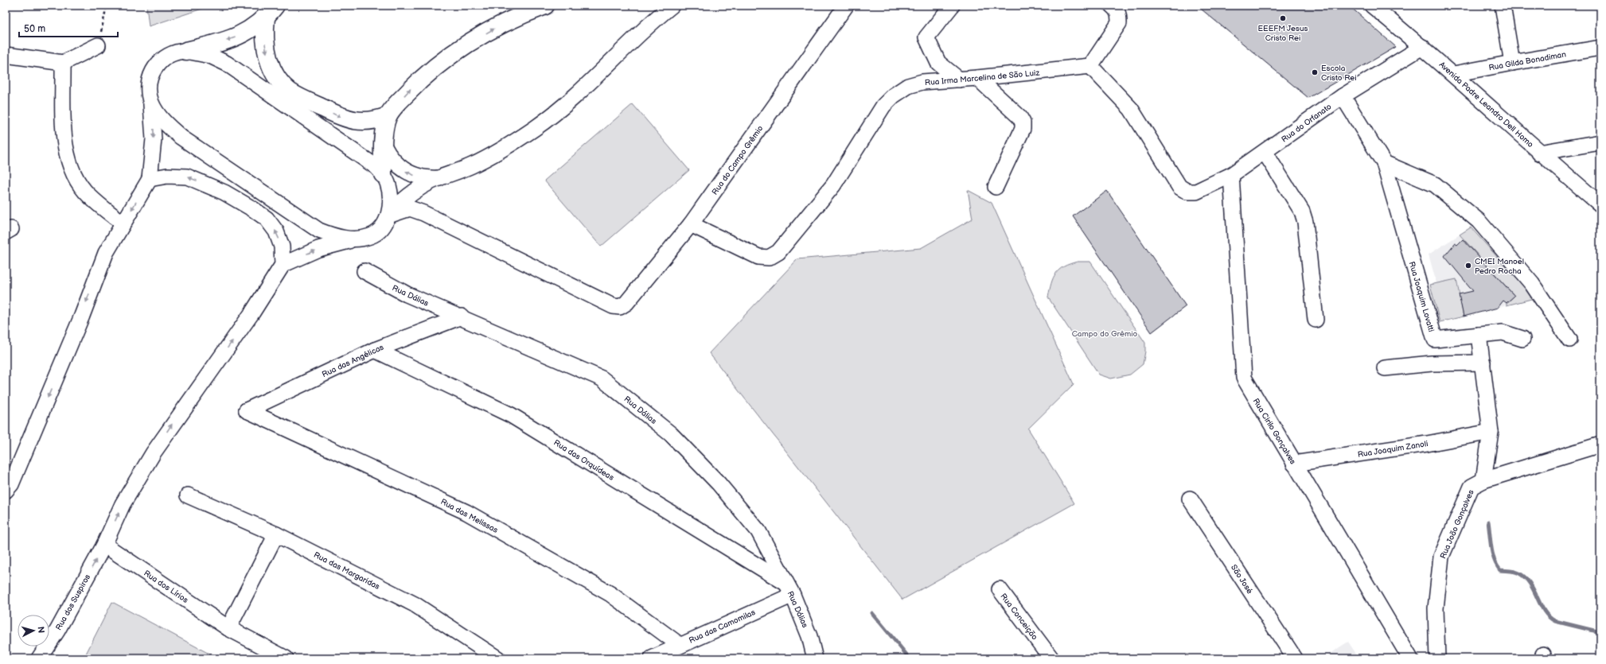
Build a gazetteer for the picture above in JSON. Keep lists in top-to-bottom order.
{
  "streets": {
    "street": [
      "Rua Gilda Bonadiman",
      "Rua Irma Marcelina de São Luiz",
      "Avenida Padre Leandro Dell Homo",
      "Rua do Orfanato",
      "Rua do Campo Grêmio",
      "Rua Dálias",
      "Rua Joaquim Lovatti",
      "Rua das Angélicas",
      "Rua Cirilo Gonçalves",
      "Rua Joaquim Zanoli",
      "Rua das Orquídeas",
      "Rua das Melissas",
      "Rua João Gonçalves",
      "Rua das Margaridas",
      "São José",
      "Rua dos Lírios",
      "Rua dos Suspiros",
      "Rua Conceição",
      "Rua das Camomilas"
    ]
  },
  "crossings": [
    ["Rua Gilda Bonadiman", "Avenida Padre Leandro Dell Homo"],
    ["Rua Irma Marcelina de São Luiz", "Rua do Orfanato"],
    ["Rua Irma Marcelina de São Luiz", "Rua do Campo Grêmio"],
    ["Avenida Padre Leandro Dell Homo", "Rua do Orfanato"],
    ["Rua do Orfanato", "Rua Joaquim Lovatti"],
    ["Rua do Orfanato", "Rua Cirilo Gonçalves"],
    ["Rua Dálias", "Rua das Angélicas"],
    ["Rua Dálias", "Rua das Orquídeas"],
    ["Rua Dálias", "Rua das Camomilas"],
    ["Rua das Angélicas", "Rua das Orquídeas"],
    ["Rua das Angélicas", "Rua das Melissas"],
    ["Rua Cirilo Gonçalves", "Rua Joaquim Zanoli"],
    ["Rua das Orquídeas", "Rua das Camomilas"],
    ["Rua das Melissas", "Rua das Camomilas"],
    ["Rua dos Lírios", "Rua dos Suspiros"]
  ],
  "parks": ["Campo do Grêmio"],
  "places": ["EEEFM Jesus Cristo Rei", "Escola Cristo Rei", "CMEI Manoel Pedro Rocha"],
  "scale_bar": "50 m",
  "north": "right"
}
